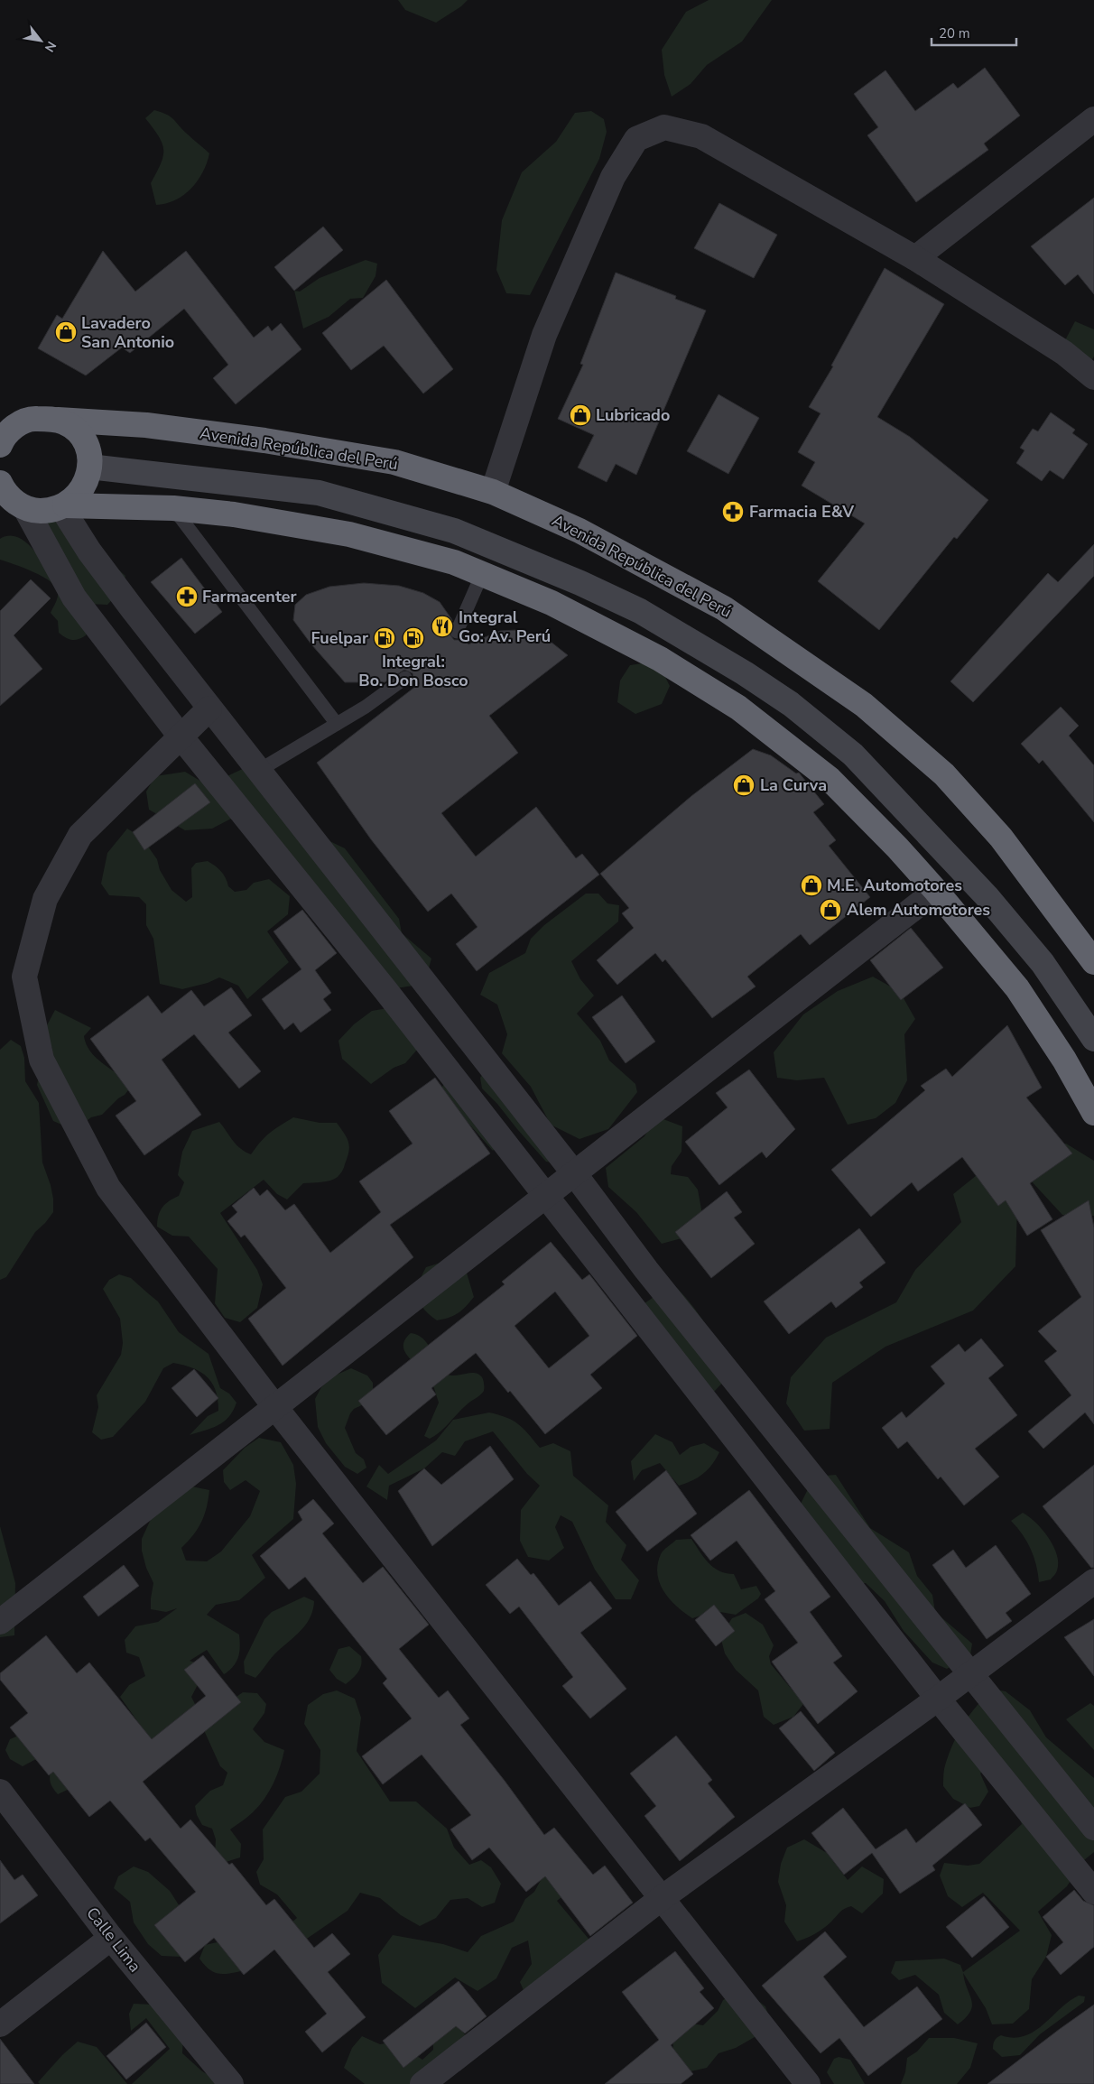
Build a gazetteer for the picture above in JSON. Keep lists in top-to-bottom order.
{
  "streets": {
    "highway": ["Avenida República del Perú"],
    "street": ["Calle Lima"]
  },
  "places": {
    "shop": [
      "Lavadero San Antonio",
      "Lubricado",
      "La Curva",
      "M.E. Automotores",
      "Alem Automotores"
    ],
    "pharmacy": ["Farmacia E&V", "Farmacenter"],
    "restaurant": ["Integral Go: Av. Perú"],
    "fuel station": ["Fuelpar", "Integral: Bo. Don Bosco"]
  },
  "scale_bar": "20 m",
  "north": "bottom right"
}
